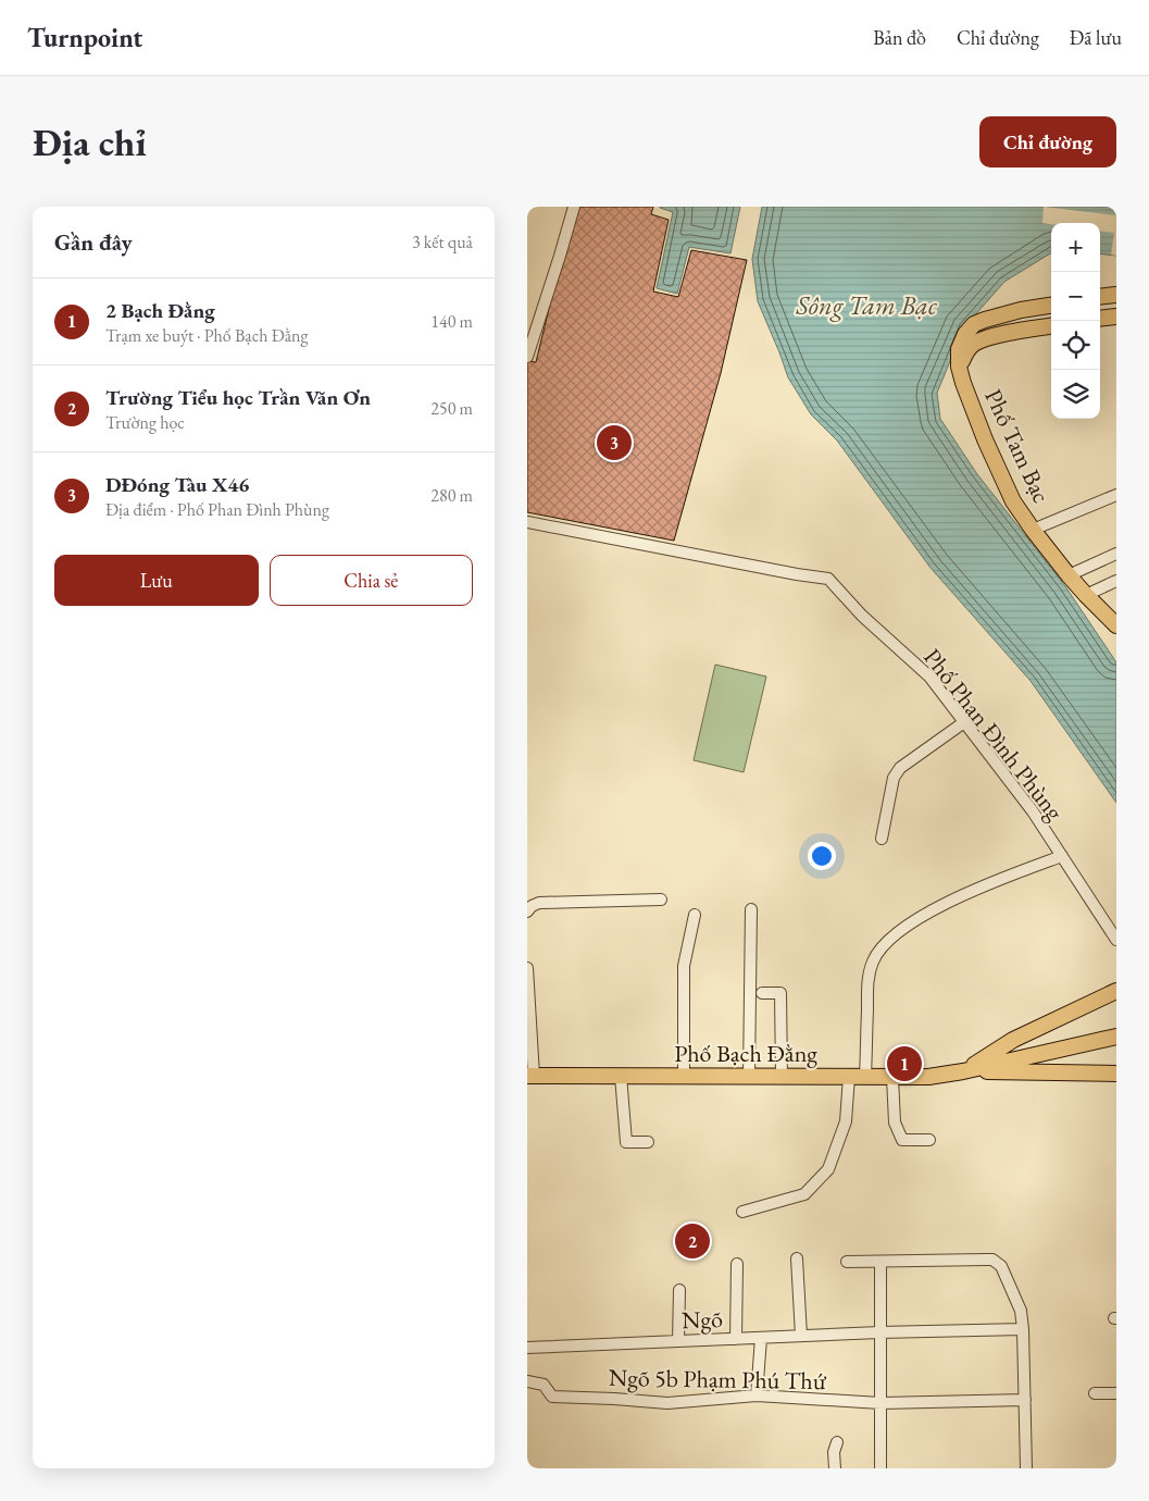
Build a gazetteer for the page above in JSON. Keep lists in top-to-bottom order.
{
  "streets": {
    "main road": ["Phố Tam Bạc", "Phố Bạch Đằng"],
    "street": ["Phố Phan Đình Phùng", "Ngõ", "Ngõ 5b Phạm Phú Thứ"]
  },
  "water": ["Sông Tam Bạc"],
  "page": {
    "header": "Turnpoint",
    "nav": ["Bản đồ", "Chỉ đường", "Đã lưu"],
    "buttons": [
      "Chỉ đường",
      ["Lưu", "Chia sẻ"]
    ],
    "title": "Địa chỉ",
    "heading": ["Gần đây", "3 kết quả"],
    "map_buttons": ["+", "−"],
    "list": [
      {
        "mark": "1",
        "name": "2 Bạch Đằng",
        "note": "Trạm xe buýt · Phố Bạch Đằng",
        "value": "140 m"
      },
      {
        "mark": "2",
        "name": "Trường Tiểu học Trần Văn Ơn",
        "note": "Trường học",
        "value": "250 m"
      },
      {
        "mark": "3",
        "name": "DĐóng Tàu X46",
        "note": "Địa điểm · Phố Phan Đình Phùng",
        "value": "280 m"
      }
    ],
    "pins": ["3", "1", "2"]
  }
}
